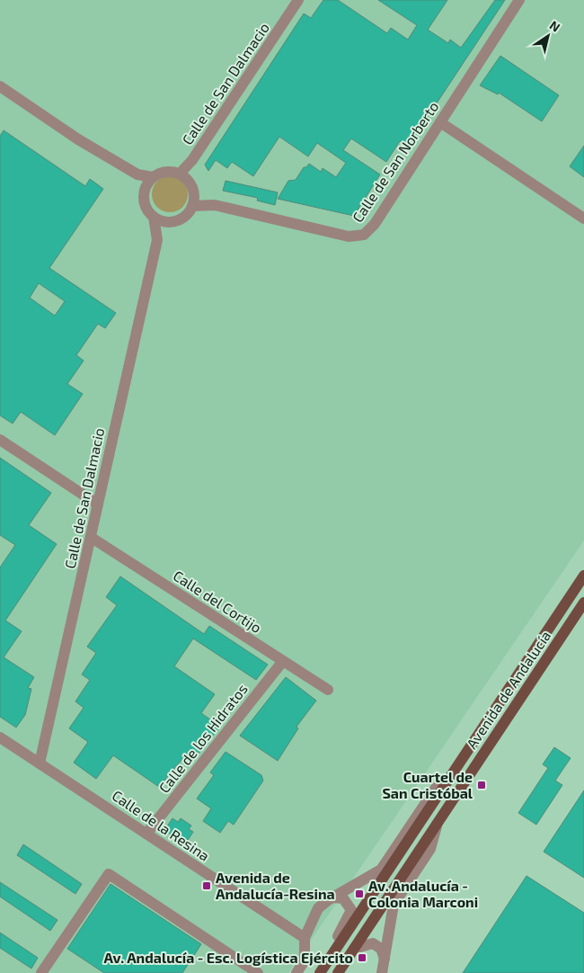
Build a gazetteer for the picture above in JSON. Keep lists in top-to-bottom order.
{
  "streets": {
    "main road": ["Avenida de Andalucía"],
    "street": [
      "Calle de San Dalmacio",
      "Calle de San Norberto",
      "Calle del Cortijo",
      "Calle de los Hidratos",
      "Calle de la Resina"
    ]
  },
  "crossings": [
    ["Calle de San Dalmacio", "Calle de San Norberto"],
    ["Calle de San Dalmacio", "Calle del Cortijo"],
    ["Calle de San Dalmacio", "Calle de la Resina"],
    ["Calle del Cortijo", "Calle de los Hidratos"],
    ["Avenida de Andalucía", "Calle de la Resina"],
    ["Calle de los Hidratos", "Calle de la Resina"]
  ],
  "places": {
    "transit": [
      "Cuartel de San Cristóbal",
      "Avenida de Andalucía-Resina",
      "Av. Andalucía - Colonia Marconi",
      "Av. Andalucía - Esc. Logística Ejército"
    ]
  },
  "north": "top right"
}
